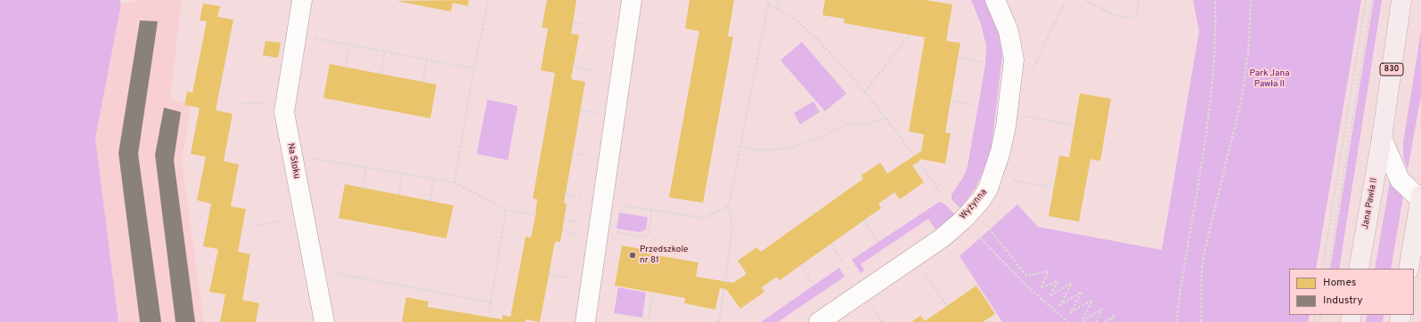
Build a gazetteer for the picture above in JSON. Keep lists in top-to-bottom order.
{
  "streets": {
    "main road": ["830", "Jana Pawła II"],
    "street": ["Na Stoku", "Wyżynna"]
  },
  "parks": ["Park Jana Pawła II"],
  "places": ["Przedszkole nr 81"],
  "legend": ["Homes", "Industry"]
}
